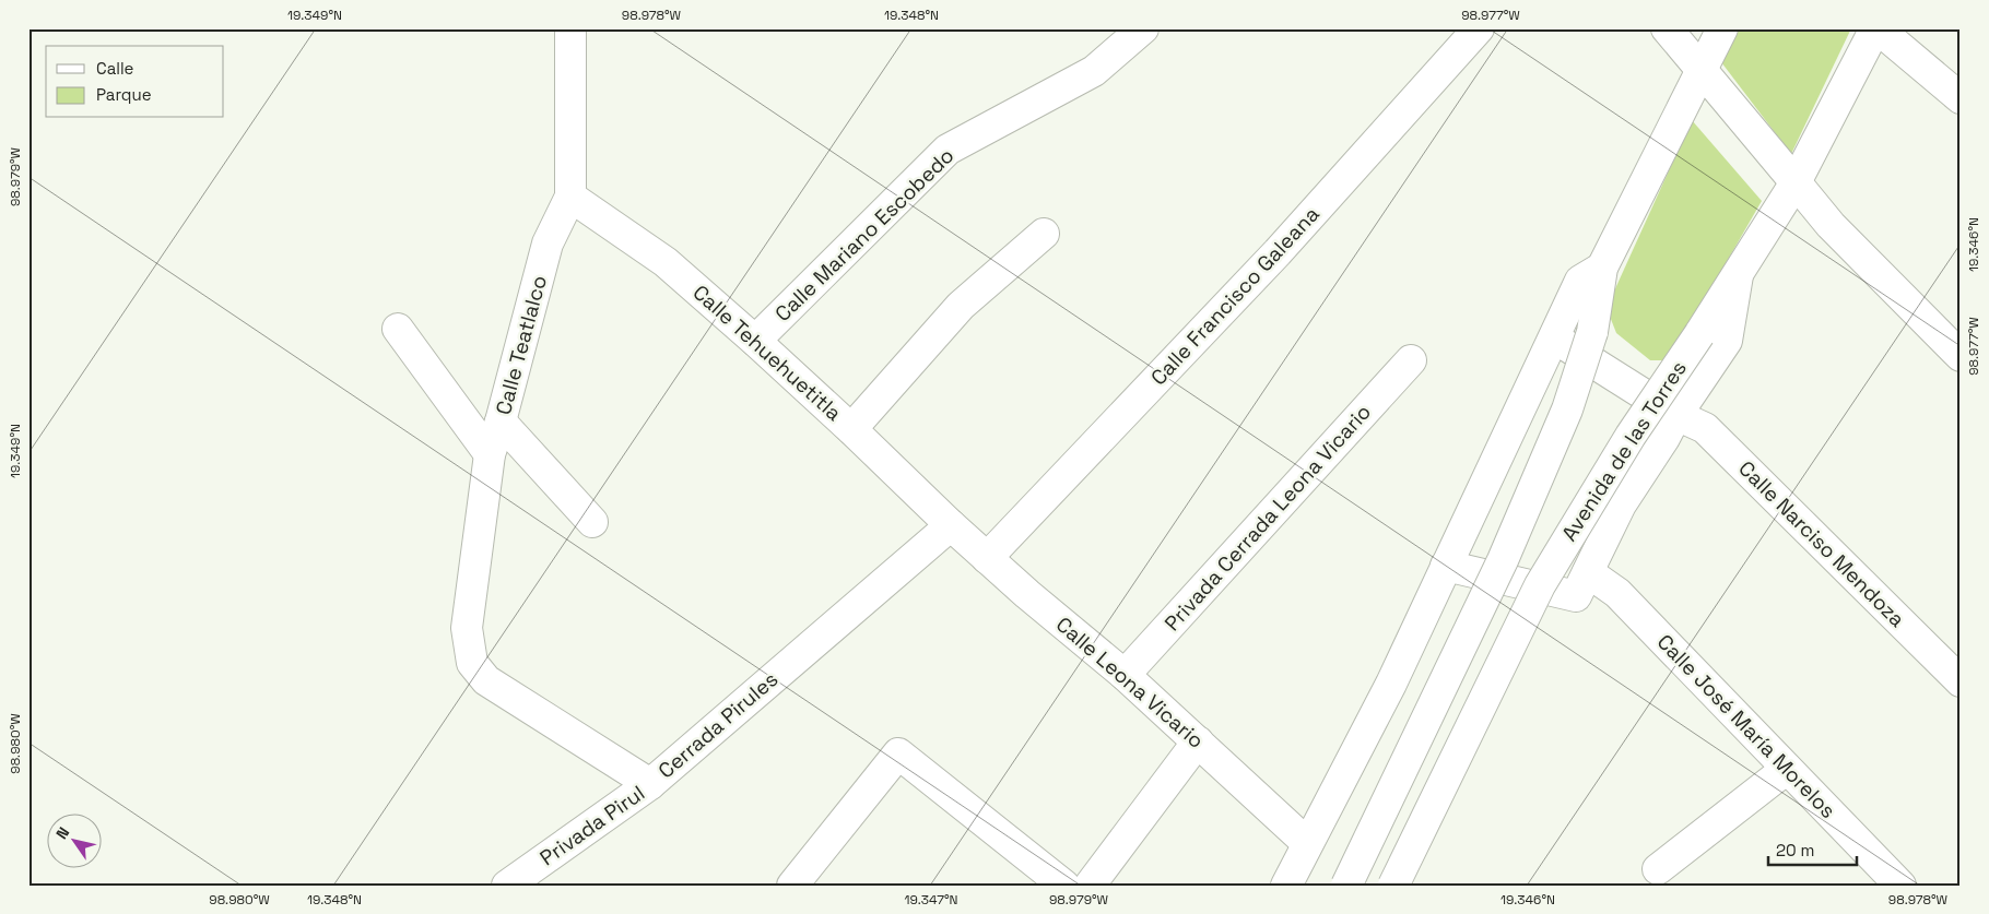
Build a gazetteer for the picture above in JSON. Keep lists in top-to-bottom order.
{
  "streets": {
    "street": [
      "Calle Mariano Escobedo",
      "Calle Francisco Galeana",
      "Calle Teatlalco",
      "Calle Tehuehuetitla",
      "Avenida de las Torres",
      "Privada Cerrada Leona Vicario",
      "Calle Narciso Mendoza",
      "Calle Leona Vicario",
      "Cerrada Pirules",
      "Calle José María Morelos",
      "Privada Pirul"
    ]
  },
  "crossings": [
    ["Calle Mariano Escobedo", "Calle Tehuehuetitla"],
    ["Calle Francisco Galeana", "Calle Leona Vicario"],
    ["Calle Teatlalco", "Calle Tehuehuetitla"],
    ["Calle Teatlalco", "Cerrada Pirules"],
    ["Calle Tehuehuetitla", "Calle Leona Vicario"],
    ["Calle Tehuehuetitla", "Cerrada Pirules"],
    ["Privada Cerrada Leona Vicario", "Calle Leona Vicario"],
    ["Calle Leona Vicario", "Cerrada Pirules"],
    ["Cerrada Pirules", "Privada Pirul"]
  ],
  "legend": ["Calle", "Parque"],
  "scale_bar": "20 m",
  "north": "top left",
  "coordinates": [
    "19.349°N",
    "98.978°W",
    "19.348°N",
    "98.977°W",
    "98.979°W",
    "19.346°N",
    "98.980°W",
    "19.347°N"
  ]
}
